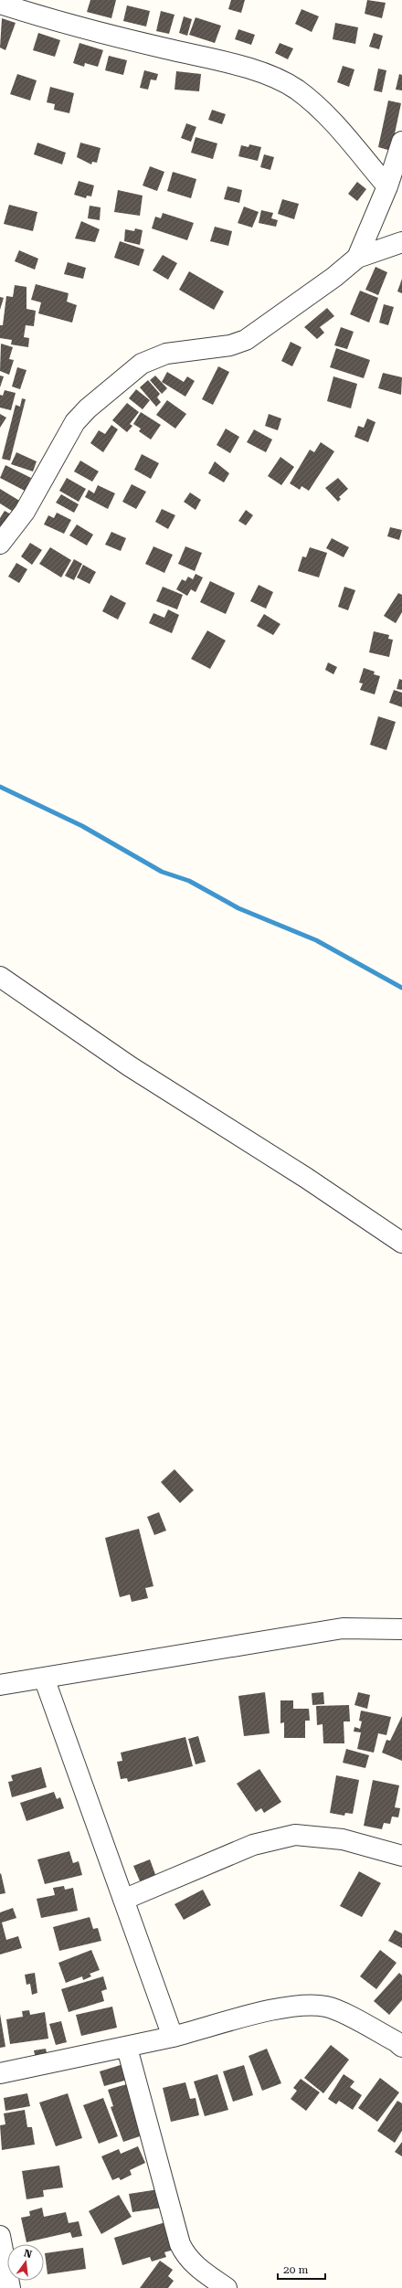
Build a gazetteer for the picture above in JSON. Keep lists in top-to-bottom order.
{
  "scale_bar": "20 m",
  "north": "top"
}
